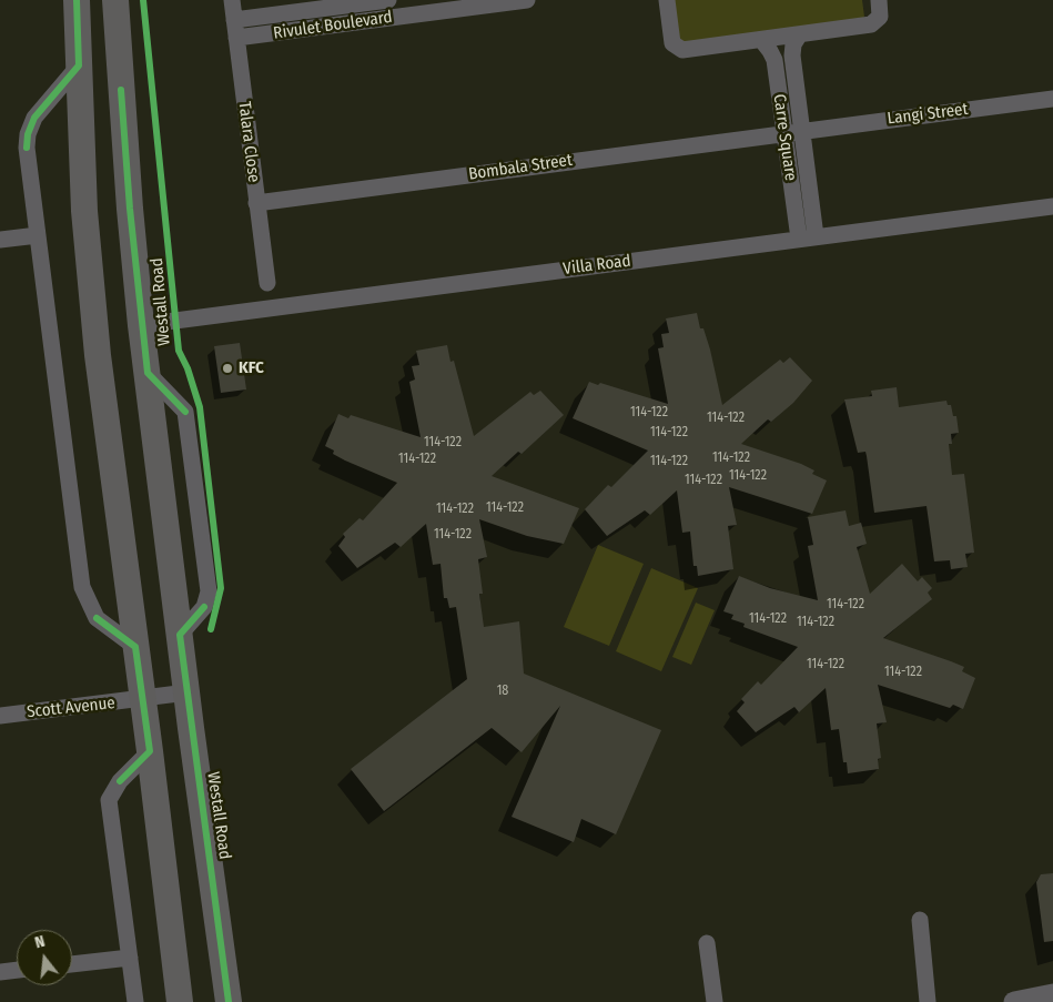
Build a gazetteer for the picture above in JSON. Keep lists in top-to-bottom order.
{
  "streets": {
    "main road": ["Westall Road"],
    "street": [
      "Rivulet Boulevard",
      "Langi Street",
      "Carre Square",
      "Talara Close",
      "Bombala Street",
      "Villa Road",
      "Scott Avenue"
    ]
  },
  "crossings": [
    ["Rivulet Boulevard", "Talara Close"],
    ["Langi Street", "Carre Square"],
    ["Langi Street", "Bombala Street"],
    ["Carre Square", "Bombala Street"],
    ["Carre Square", "Villa Road"],
    ["Talara Close", "Bombala Street"],
    ["Villa Road", "Westall Road"],
    ["Westall Road", "Scott Avenue"]
  ],
  "places": ["KFC"],
  "house_numbers": [
    "114-122",
    "114-122",
    "114-122",
    "114-122",
    "114-122",
    "114-122",
    "114-122",
    "114-122",
    "114-122",
    "114-122",
    "114-122",
    "114-122",
    "114-122",
    "114-122",
    "114-122",
    "114-122",
    "114-122",
    "18"
  ],
  "north": "top"
}
